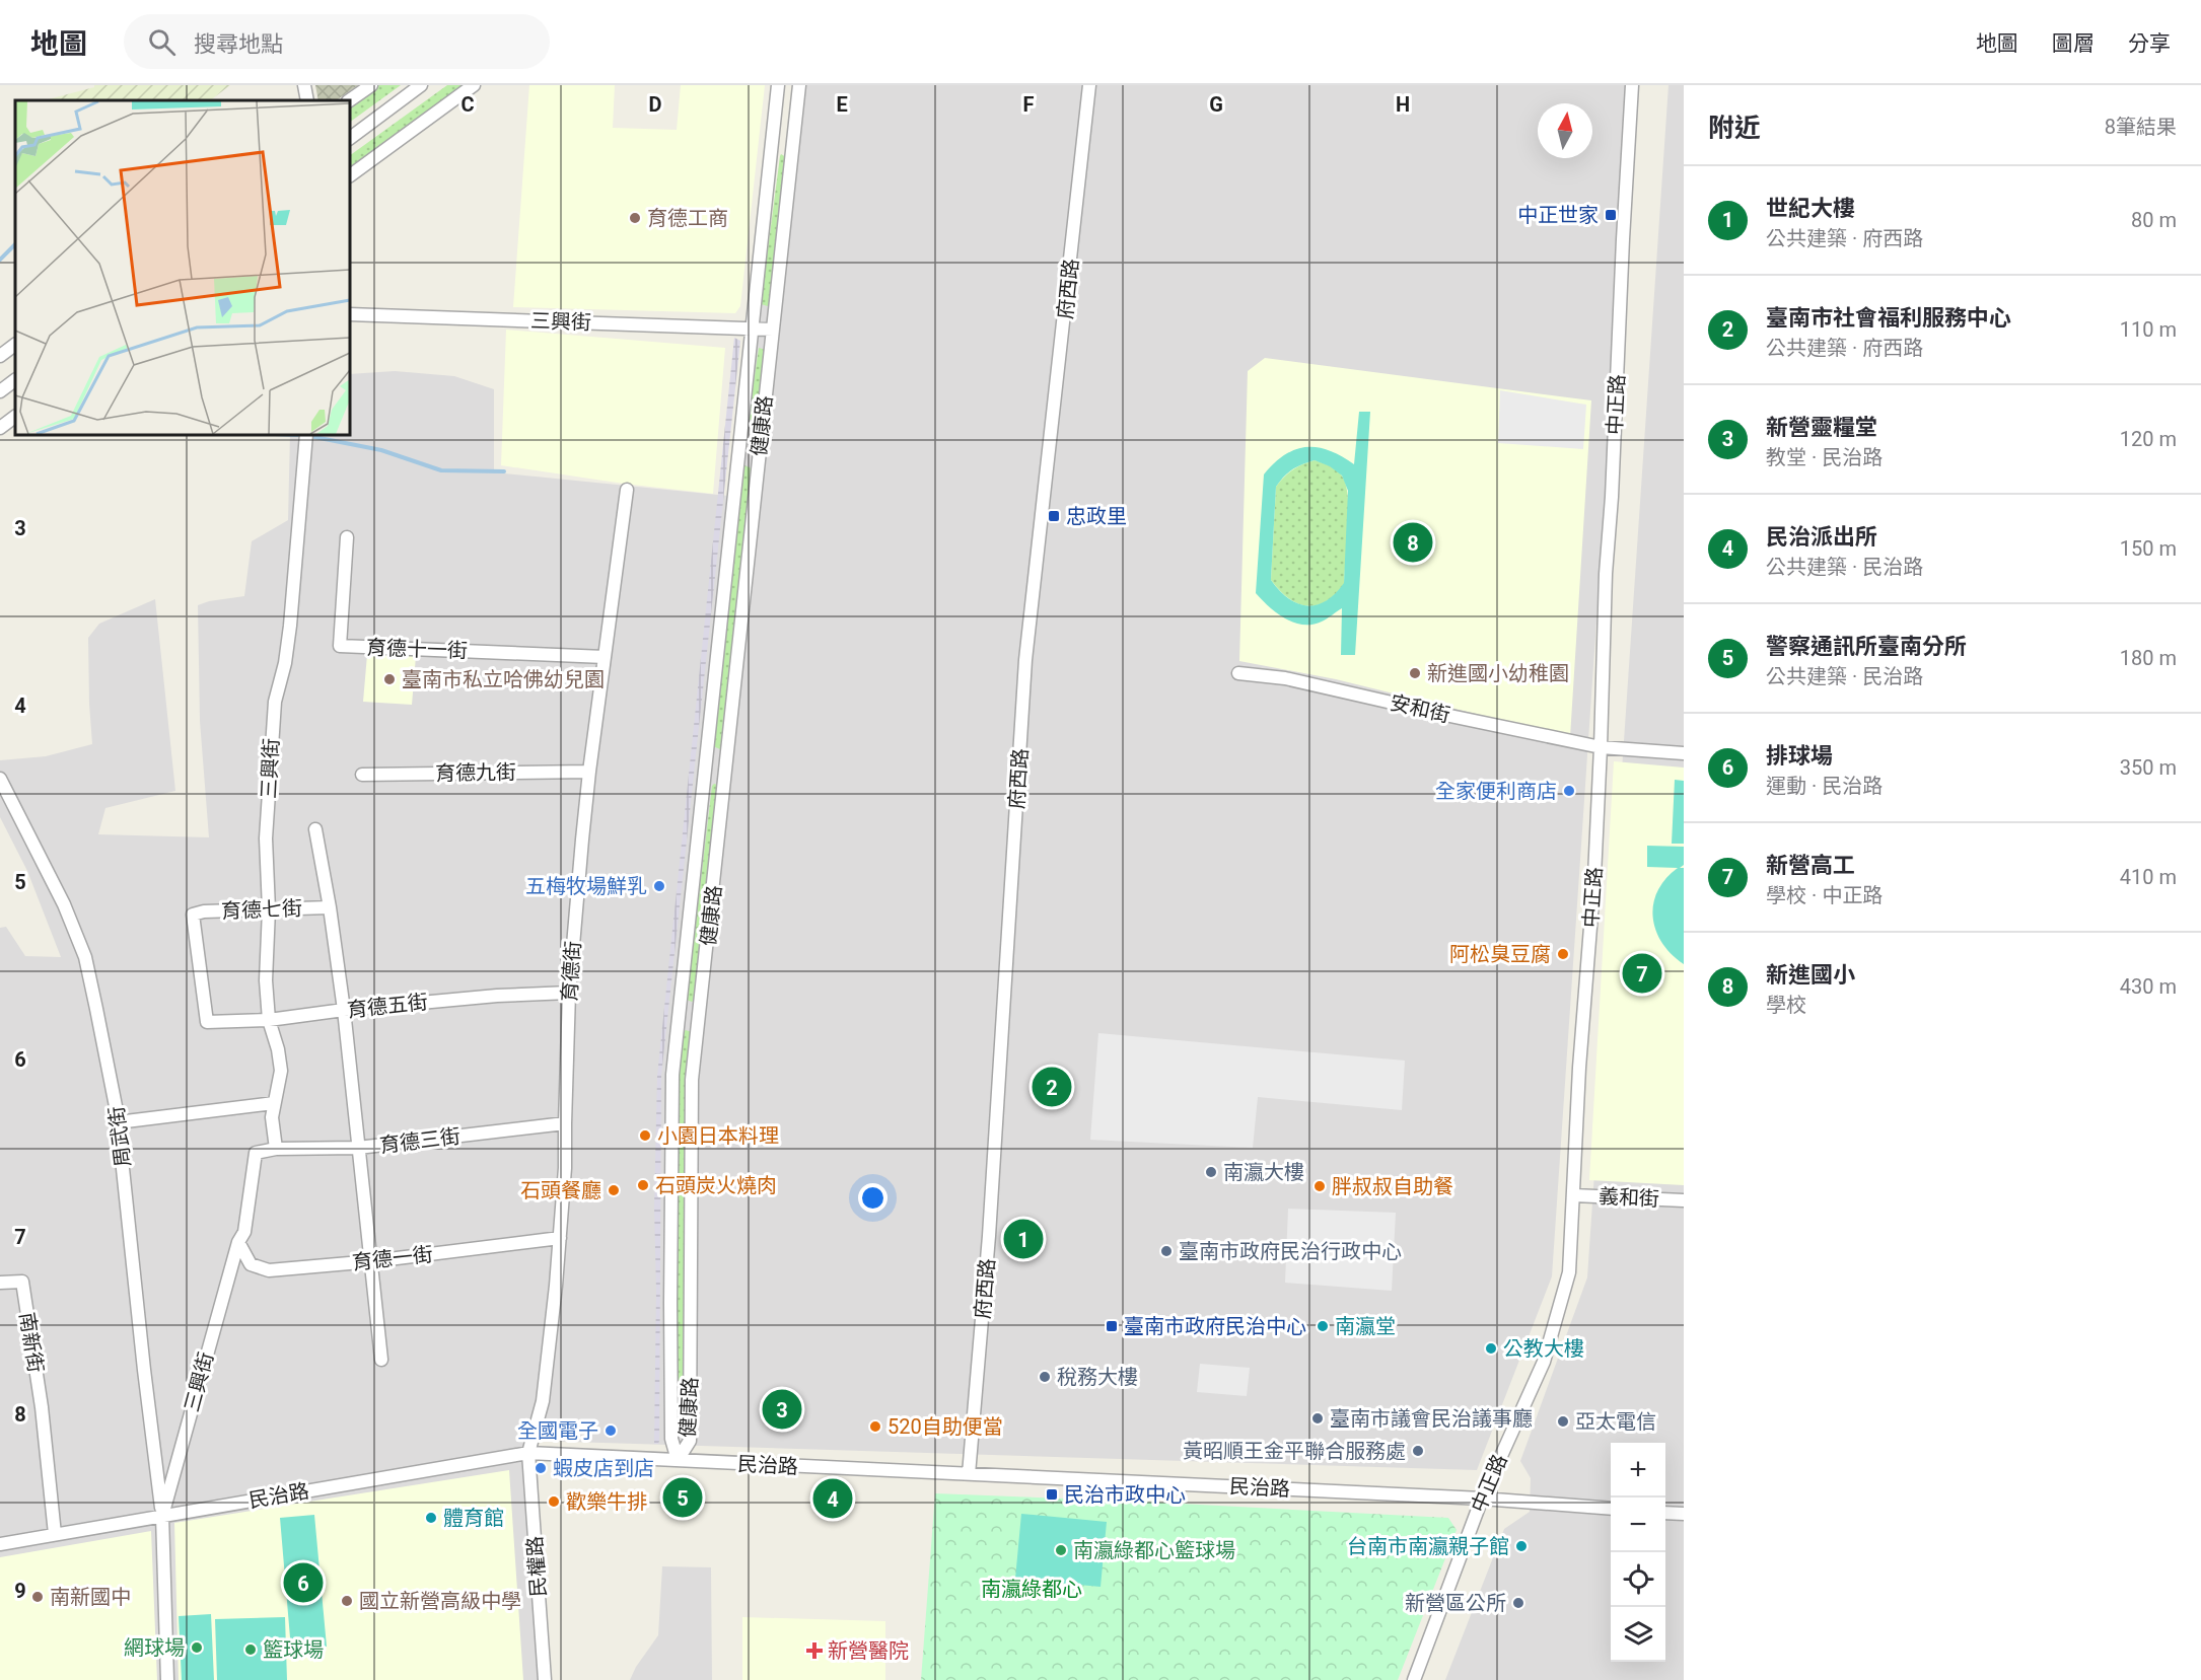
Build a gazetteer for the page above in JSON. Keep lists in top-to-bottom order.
{
  "streets": {
    "street": [
      "府西路",
      "三興街",
      "中正路",
      "健康路",
      "育德十一街",
      "安和街",
      "育德九街",
      "育德七街",
      "育德街",
      "育德五街",
      "周武街",
      "育德三街",
      "義和街",
      "育德一街",
      "南新街",
      "民治路",
      "民權路"
    ]
  },
  "crossings": [
    ["府西路", "民治路"],
    ["三興街", "健康路"],
    ["三興街", "育德七街"],
    ["三興街", "育德五街"],
    ["三興街", "周武街"],
    ["三興街", "育德三街"],
    ["三興街", "育德一街"],
    ["三興街", "民治路"],
    ["中正路", "安和街"],
    ["中正路", "義和街"],
    ["中正路", "民治路"],
    ["健康路", "民治路"],
    ["育德十一街", "育德街"],
    ["育德九街", "育德街"],
    ["育德七街", "育德五街"],
    ["育德街", "育德五街"],
    ["育德街", "育德三街"],
    ["育德街", "育德一街"],
    ["育德街", "民治路"],
    ["育德街", "民權路"],
    ["周武街", "民治路"],
    ["南新街", "民治路"],
    ["民治路", "民權路"]
  ],
  "parks": ["南瀛綠都心"],
  "places": {
    "transit": [
      "中正世家",
      "忠政里",
      "臺南市政府民治中心",
      "民治市政中心"
    ],
    "other": [
      "育德工商",
      "新進國小幼稚園",
      "臺南市私立哈佛幼兒園",
      "全家便利商店",
      "五梅牧場鮮乳",
      "阿松臭豆腐",
      "小園日本料理",
      "南瀛大樓",
      "石頭炭火燒肉",
      "胖叔叔自助餐",
      "石頭餐廳",
      "臺南市政府民治行政中心",
      "南瀛堂",
      "公教大樓",
      "稅務大樓",
      "臺南市議會民治議事廳",
      "亞太電信",
      "520自助便當",
      "全國電子",
      "黃昭順王金平聯合服務處",
      "蝦皮店到店",
      "歡樂牛排",
      "體育館",
      "台南市南瀛親子館",
      "南瀛綠都心籃球場",
      "南新國中",
      "國立新營高級中學",
      "新營區公所",
      "網球場",
      "籃球場"
    ],
    "health": ["新營醫院"]
  },
  "north": "top",
  "page": {
    "header": "地圖",
    "search": "搜尋地點",
    "nav": ["地圖", "圖層", "分享"],
    "heading": ["附近", "8筆結果"],
    "list": [
      {
        "mark": "1",
        "name": "世紀大樓",
        "note": "公共建築 · 府西路",
        "value": "80 m"
      },
      {
        "mark": "2",
        "name": "臺南市社會福利服務中心",
        "note": "公共建築 · 府西路",
        "value": "110 m"
      },
      {
        "mark": "3",
        "name": "新營靈糧堂",
        "note": "教堂 · 民治路",
        "value": "120 m"
      },
      {
        "mark": "4",
        "name": "民治派出所",
        "note": "公共建築 · 民治路",
        "value": "150 m"
      },
      {
        "mark": "5",
        "name": "警察通訊所臺南分所",
        "note": "公共建築 · 民治路",
        "value": "180 m"
      },
      {
        "mark": "6",
        "name": "排球場",
        "note": "運動 · 民治路",
        "value": "350 m"
      },
      {
        "mark": "7",
        "name": "新營高工",
        "note": "學校 · 中正路",
        "value": "410 m"
      },
      {
        "mark": "8",
        "name": "新進國小",
        "note": "學校",
        "value": "430 m"
      }
    ],
    "pins": [
      "8",
      "7",
      "2",
      "1",
      "3",
      "5",
      "4",
      "6"
    ],
    "map_buttons": ["+", "−"]
  },
  "grid": {
    "columns": [
      "C",
      "D",
      "E",
      "F",
      "G",
      "H"
    ],
    "rows": [
      "3",
      "4",
      "5",
      "6",
      "7",
      "8",
      "9"
    ]
  }
}
